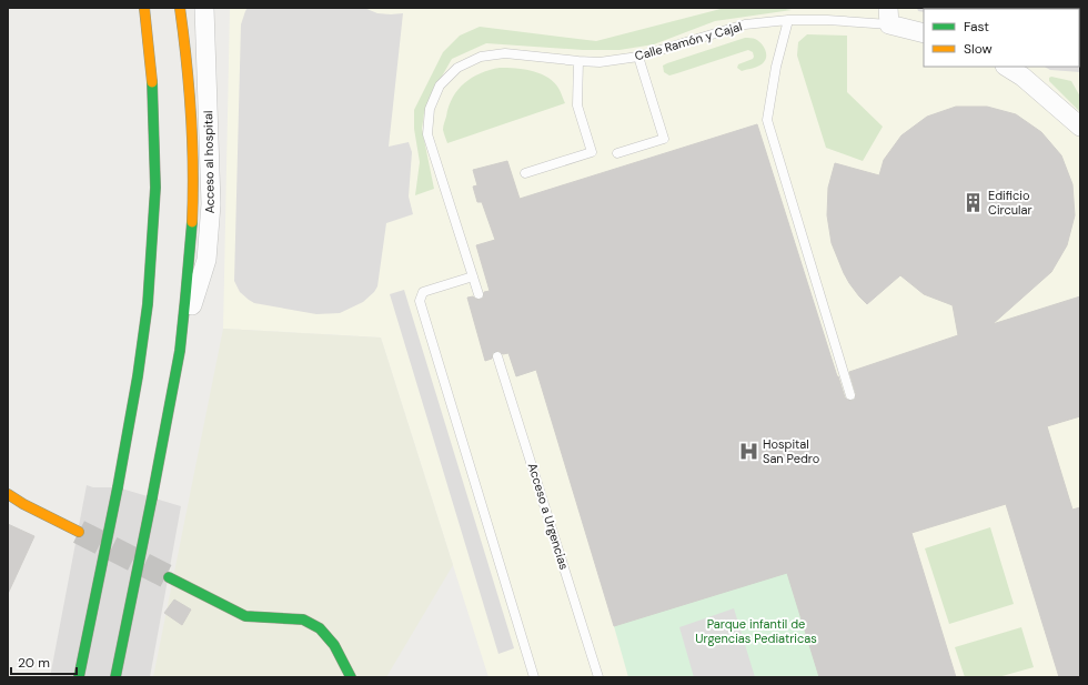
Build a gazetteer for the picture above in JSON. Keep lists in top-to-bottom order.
{
  "streets": {
    "street": ["Calle Ramón y Cajal", "Acceso al hospital"],
    "lane": ["Acceso a Urgencias"]
  },
  "parks": ["Parque infantil de Urgencias Pediatricas"],
  "places": {
    "building": ["Edificio Circular"],
    "hospital": ["Hospital San Pedro"]
  },
  "legend": ["Fast", "Slow"],
  "scale_bar": "20 m"
}
